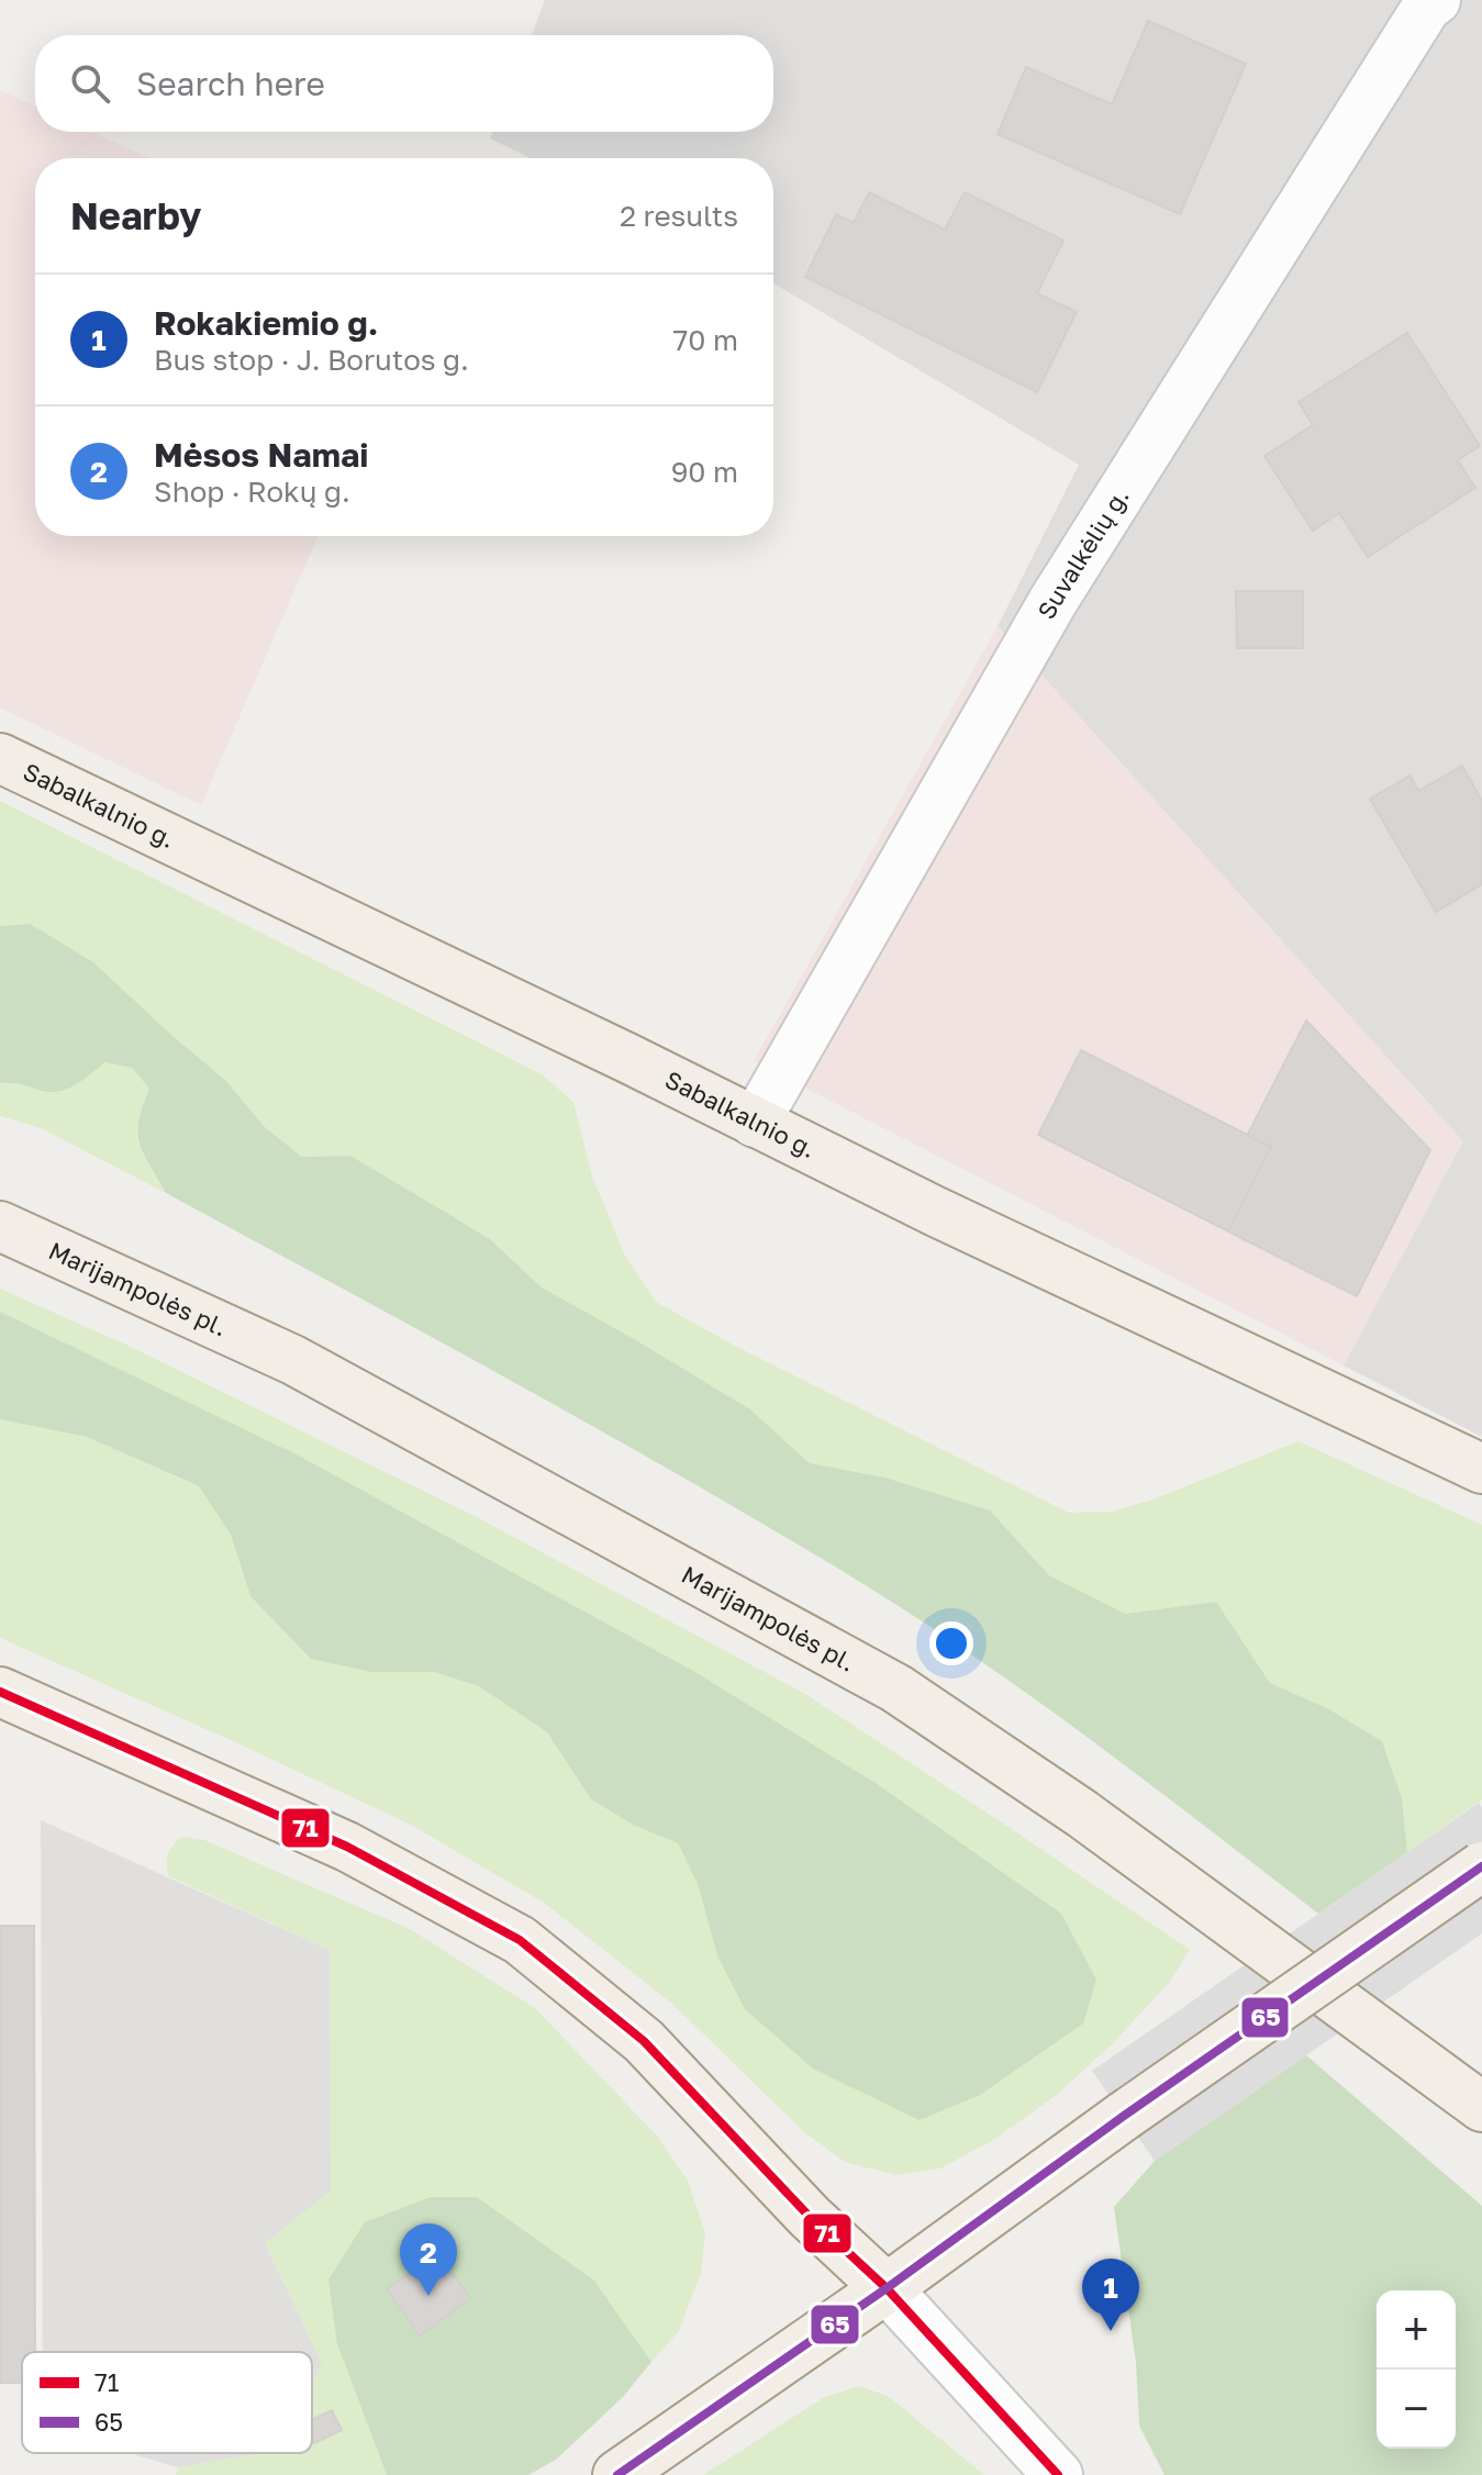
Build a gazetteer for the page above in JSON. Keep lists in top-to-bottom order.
{
  "streets": {
    "main road": ["Sabalkalnio g.", "Marijampolės pl."],
    "street": ["Suvalkėlių g."]
  },
  "crossings": [
    ["Suvalkėlių g.", "Sabalkalnio g."]
  ],
  "lines": ["transit line 71", "transit line 65"],
  "legend": ["71", "65"],
  "page": {
    "search": "Search here",
    "heading": ["Nearby", "2 results"],
    "list": [
      {
        "mark": "1",
        "name": "Rokakiemio g.",
        "note": "Bus stop · J. Borutos g.",
        "value": "70 m"
      },
      {
        "mark": "2",
        "name": "Mėsos Namai",
        "note": "Shop · Rokų g.",
        "value": "90 m"
      }
    ],
    "pins": ["2", "1"],
    "map_buttons": ["+", "−"]
  }
}
